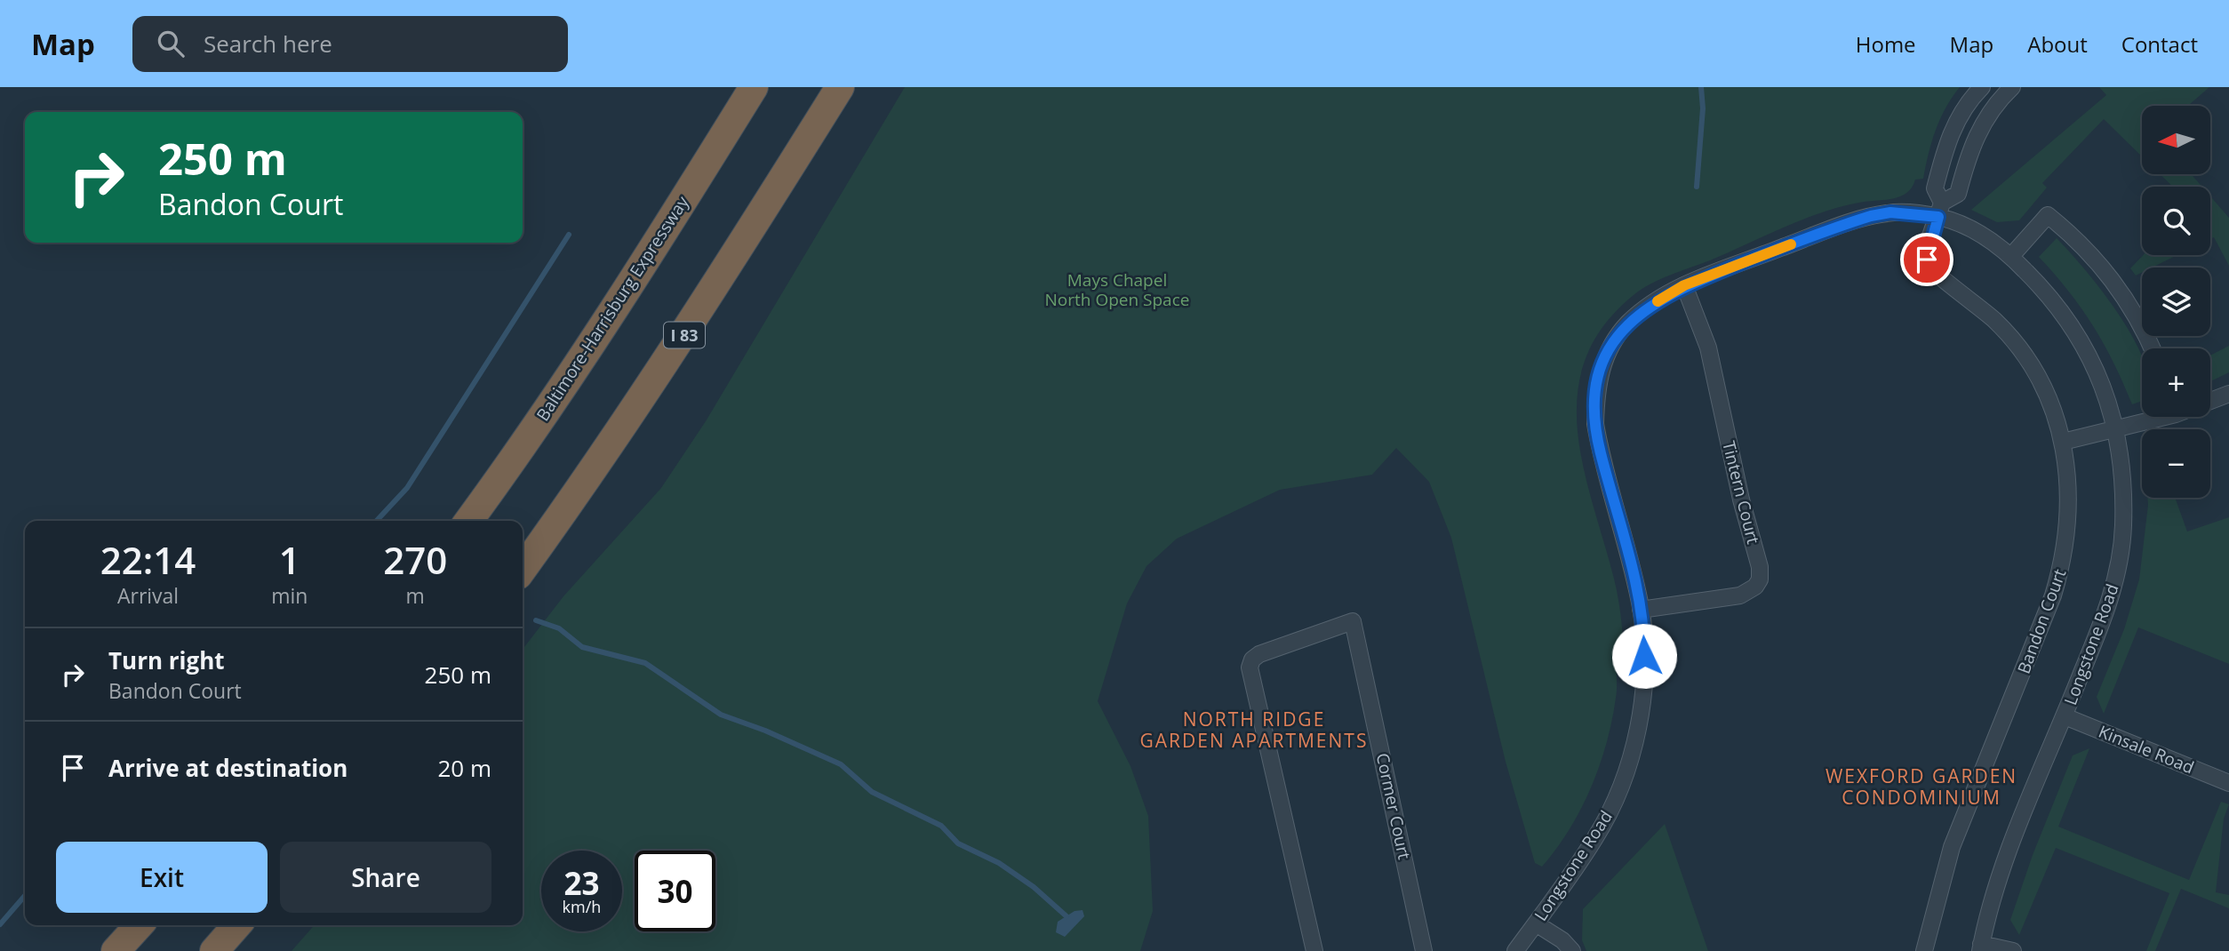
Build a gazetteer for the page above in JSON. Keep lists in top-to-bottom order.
{
  "streets": {
    "highway": ["Baltimore-Harrisburg Expressway", "I 83"],
    "street": [
      "Tintern Court",
      "Bandon Court",
      "Longstone Road",
      "Kinsale Road",
      "Cormer Court"
    ]
  },
  "crossings": [
    ["Tintern Court", "Longstone Road"],
    ["Bandon Court", "Longstone Road"],
    ["Longstone Road", "Kinsale Road"]
  ],
  "districts": ["NORTH RIDGE GARDEN APARTMENTS", "WEXFORD GARDEN CONDOMINIUM"],
  "parks": ["Mays Chapel North Open Space"],
  "north": "left",
  "page": {
    "header": "Map",
    "search": "Search here",
    "nav": [
      "Home",
      "Map",
      "About",
      "Contact"
    ],
    "map_buttons": ["+", "−"],
    "turn": ["250 m", "Bandon Court"],
    "eta": [
      "22:14",
      "Arrival",
      "1",
      "min",
      "270",
      "m"
    ],
    "list": [
      {
        "name": "Turn right",
        "note": "Bandon Court",
        "value": "250 m"
      },
      {
        "name": "Arrive at destination",
        "value": "20 m"
      }
    ],
    "buttons": ["Exit", "Share"],
    "speed": "23 km/h",
    "limit": "30"
  }
}
